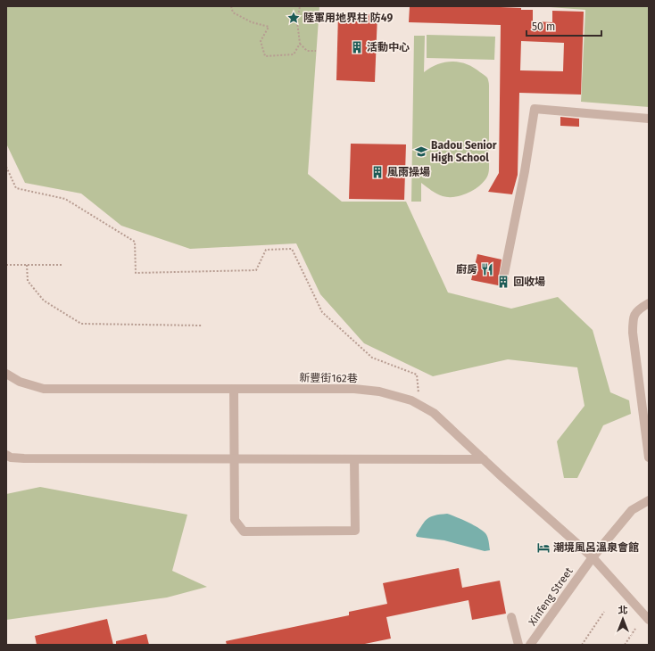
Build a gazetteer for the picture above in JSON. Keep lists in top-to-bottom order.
{
  "streets": {
    "street": ["新豐街162巷", "Xinfeng Street"]
  },
  "crossings": [
    ["新豐街162巷", "Xinfeng Street"]
  ],
  "places": {
    "place": ["陸軍用地界柱 防49"],
    "building": ["活動中心", "風雨操場", "回收場"],
    "school or university": ["Badou Senior High School"],
    "restaurant": ["廚房"],
    "hotel": ["潮境風呂溫泉會館"]
  },
  "scale_bar": "50 m",
  "north": "top"
}
